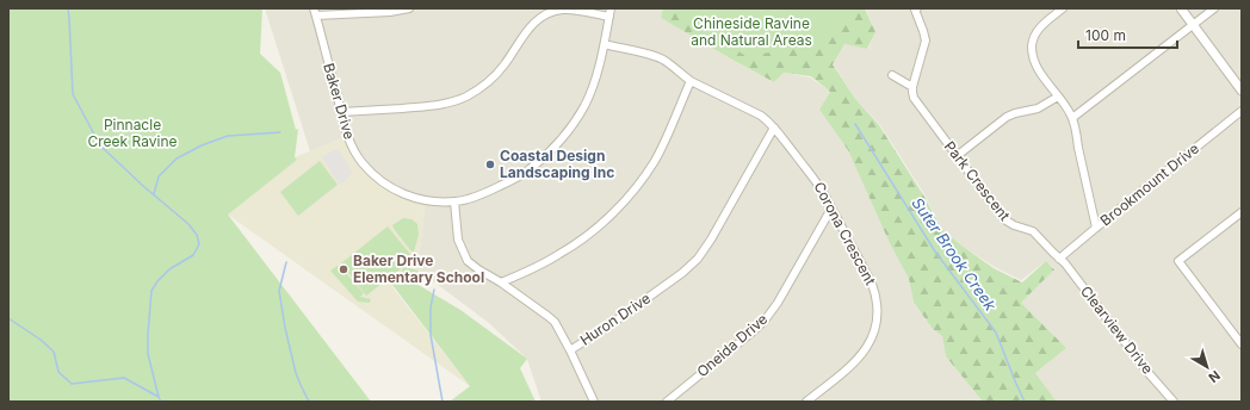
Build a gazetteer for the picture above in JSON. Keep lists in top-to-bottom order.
{
  "streets": {
    "street": [
      "Baker Drive",
      "Park Crescent",
      "Brookmount Drive",
      "Corona Crescent",
      "Huron Drive",
      "Clearview Drive",
      "Oneida Drive"
    ]
  },
  "crossings": [
    ["Baker Drive", "Corona Crescent"],
    ["Baker Drive", "Huron Drive"],
    ["Park Crescent", "Brookmount Drive"],
    ["Park Crescent", "Clearview Drive"],
    ["Brookmount Drive", "Clearview Drive"],
    ["Corona Crescent", "Huron Drive"],
    ["Corona Crescent", "Oneida Drive"]
  ],
  "water": ["Suter Brook Creek"],
  "parks": ["Chineside Ravine and Natural Areas", "Pinnacle Creek Ravine"],
  "places": ["Coastal Design Landscaping Inc", "Baker Drive Elementary School"],
  "scale_bar": "100 m",
  "north": "bottom right"
}
